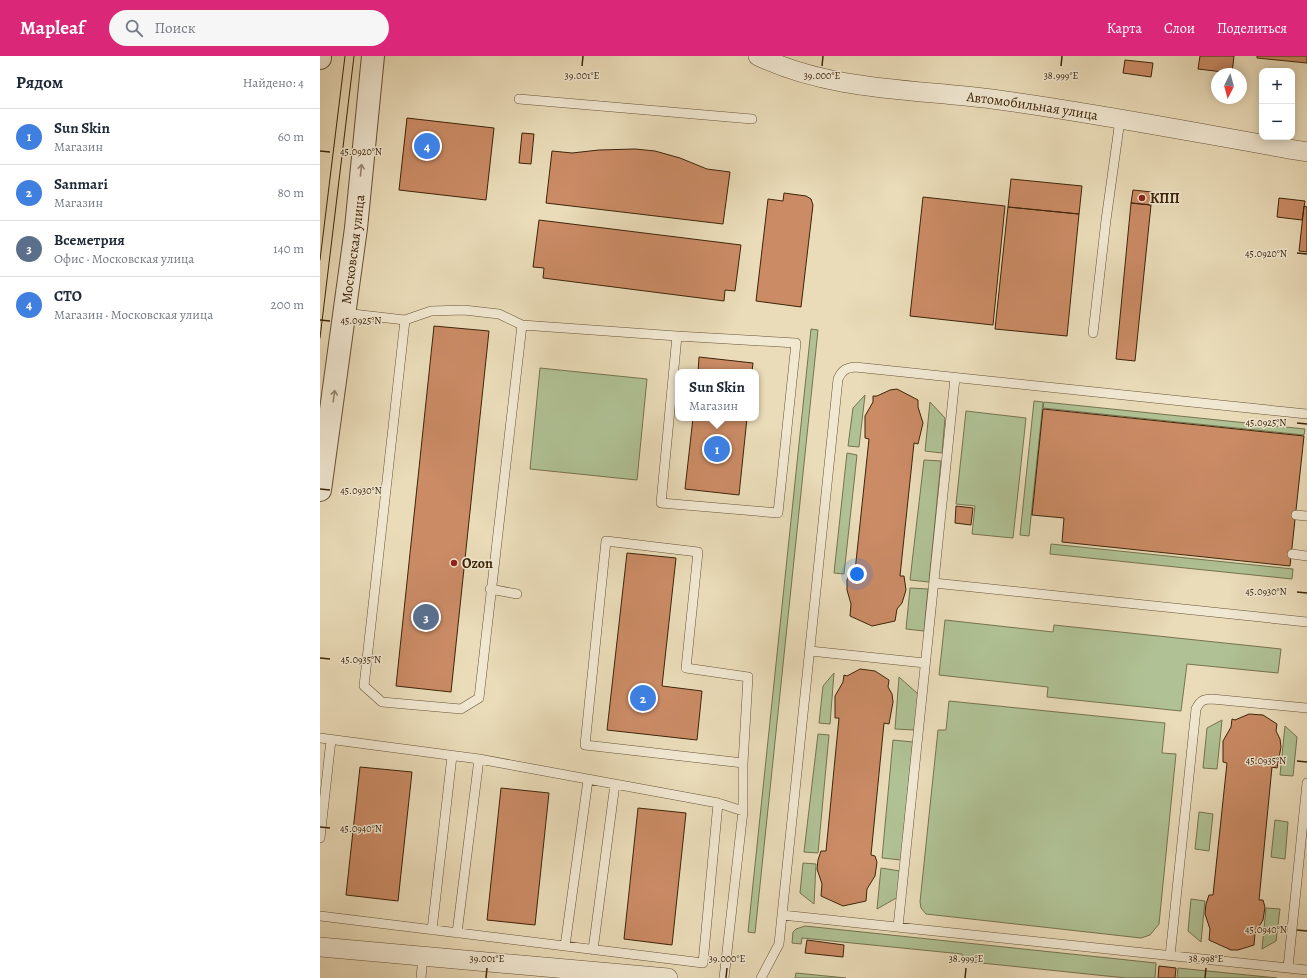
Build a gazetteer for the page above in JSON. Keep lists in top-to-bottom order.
{
  "streets": {
    "street": ["Автомобильная улица", "Московская улица"]
  },
  "one_way": ["Московская улица"],
  "places": ["КПП", "Ozon"],
  "north": "bottom",
  "page": {
    "header": "Mapleaf",
    "search": "Поиск",
    "nav": ["Карта", "Слои", "Поделиться"],
    "heading": ["Рядом", "Найдено: 4"],
    "map_buttons": ["+", "−"],
    "list": [
      {
        "mark": "1",
        "name": "Sun Skin",
        "note": "Магазин",
        "value": "60 m"
      },
      {
        "mark": "2",
        "name": "Sanmari",
        "note": "Магазин",
        "value": "80 m"
      },
      {
        "mark": "3",
        "name": "Всеметрия",
        "note": "Офис · Московская улица",
        "value": "140 m"
      },
      {
        "mark": "4",
        "name": "СТО",
        "note": "Магазин · Московская улица",
        "value": "200 m"
      }
    ],
    "pins": [
      "4",
      "1",
      "3",
      "2"
    ],
    "popup": ["Sun Skin", "Магазин"]
  },
  "coordinates": [
    "39.001°E",
    "39.000°E",
    "38.999°E",
    "45.0920°N",
    "45.0925°N",
    "45.0930°N",
    "45.0935°N",
    "45.0940°N",
    "38.998°E"
  ]
}
